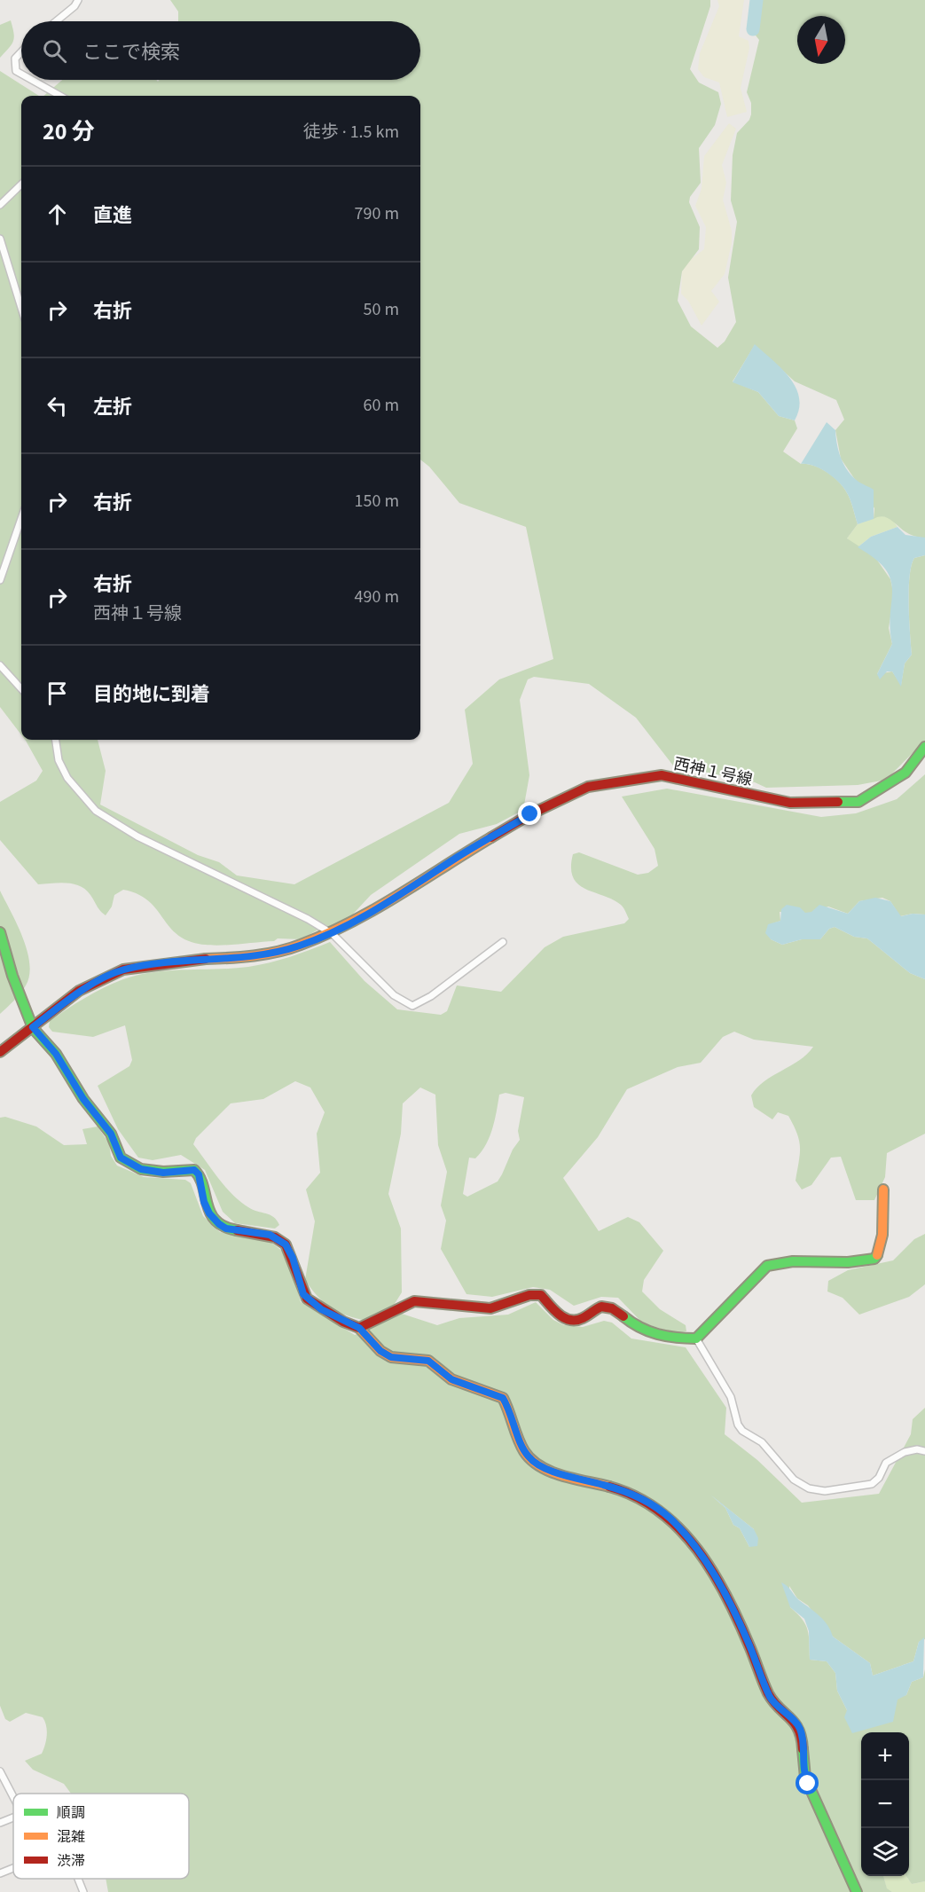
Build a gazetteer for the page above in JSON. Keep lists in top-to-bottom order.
{
  "streets": {
    "street": ["西神１号線"]
  },
  "legend": ["順調", "混雑", "渋滞"],
  "north": "bottom",
  "page": {
    "search": "ここで検索",
    "heading": ["20 分", "徒歩 · 1.5 km"],
    "list": [
      ["直進", "790 m"],
      ["右折", "50 m"],
      ["左折", "60 m"],
      ["右折", "150 m"],
      ["右折", "西神１号線", "490 m"],
      "目的地に到着"
    ],
    "map_buttons": ["+", "−"]
  }
}
